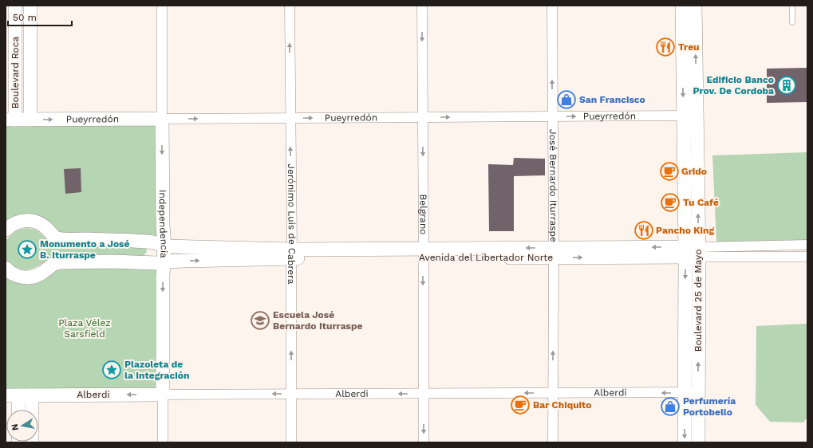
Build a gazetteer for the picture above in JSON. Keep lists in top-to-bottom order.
{
  "streets": {
    "main road": [
      "Boulevard Roca",
      "Pueyrredón",
      "Independencia",
      "Avenida del Libertador Norte",
      "Boulevard 25 de Mayo",
      "Alberdi"
    ],
    "street": ["José Bernardo Iturraspe", "Belgrano", "Jerónimo Luis de Cabrera"]
  },
  "crossings": [
    ["Boulevard Roca", "Pueyrredón"],
    ["Pueyrredón", "José Bernardo Iturraspe"],
    ["Pueyrredón", "Belgrano"],
    ["Pueyrredón", "Independencia"],
    ["Pueyrredón", "Jerónimo Luis de Cabrera"],
    ["Pueyrredón", "Boulevard 25 de Mayo"],
    ["José Bernardo Iturraspe", "Avenida del Libertador Norte"],
    ["José Bernardo Iturraspe", "Alberdi"],
    ["Belgrano", "Avenida del Libertador Norte"],
    ["Belgrano", "Alberdi"],
    ["Independencia", "Avenida del Libertador Norte"],
    ["Independencia", "Alberdi"],
    ["Jerónimo Luis de Cabrera", "Avenida del Libertador Norte"],
    ["Jerónimo Luis de Cabrera", "Alberdi"],
    ["Avenida del Libertador Norte", "Boulevard 25 de Mayo"],
    ["Boulevard 25 de Mayo", "Alberdi"]
  ],
  "one_way": [
    "Pueyrredón",
    "José Bernardo Iturraspe",
    "Belgrano",
    "Independencia",
    "Jerónimo Luis de Cabrera",
    "Alberdi"
  ],
  "parks": ["Plaza Vélez Sarsfield"],
  "places": {
    "restaurant": ["Treu", "Pancho King"],
    "building": ["Edificio Banco Prov. De Cordoba"],
    "shop": ["San Francisco", "Perfumería Portobello"],
    "cafe": ["Grido", "Tu Café", "Bar Chiquito"],
    "place": ["Monumento a José B. Iturraspe", "Plazoleta de la Integración"],
    "school or university": ["Escuela José Bernardo Iturraspe"]
  },
  "scale_bar": "50 m",
  "north": "left"
}
